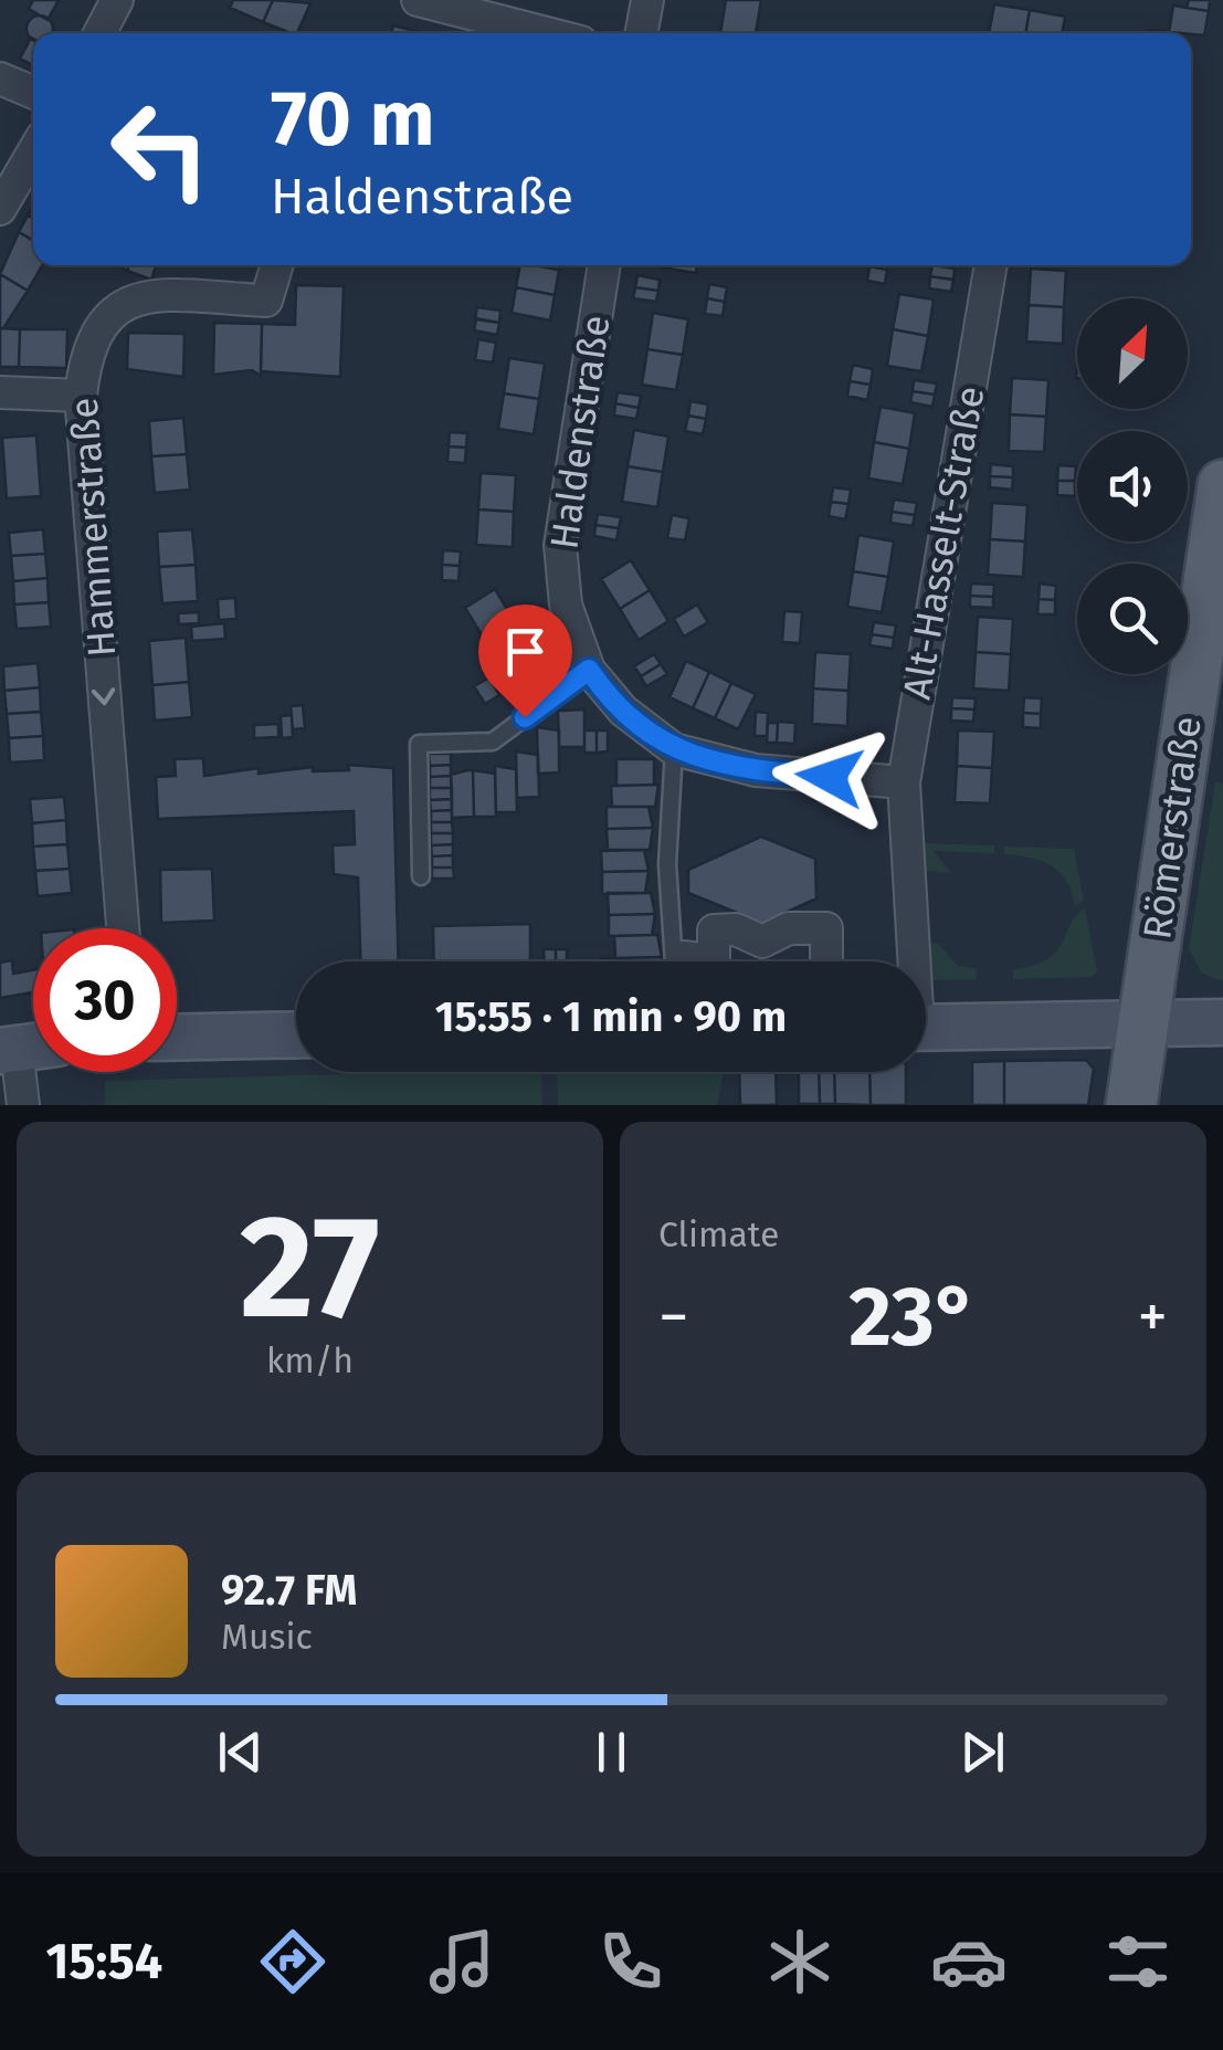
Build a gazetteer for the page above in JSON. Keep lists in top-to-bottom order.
{
  "streets": {
    "main road": ["Römerstraße"],
    "street": ["Haldenstraße", "Hammerstraße", "Alt-Hasselt-Straße"]
  },
  "crossings": [
    ["Haldenstraße", "Alt-Hasselt-Straße"]
  ],
  "one_way": ["Hammerstraße"],
  "north": "top right",
  "page": {
    "turn": ["70 m", "Haldenstraße"],
    "limit": "30",
    "trip": "15:55 · 1 min · 90 m",
    "tile": [
      ["27", "km/h"],
      "Climate"
    ],
    "heat": ["−", "23°", "+"],
    "song": ["92.7 FM", "Music"],
    "tabs": "15:54"
  }
}
